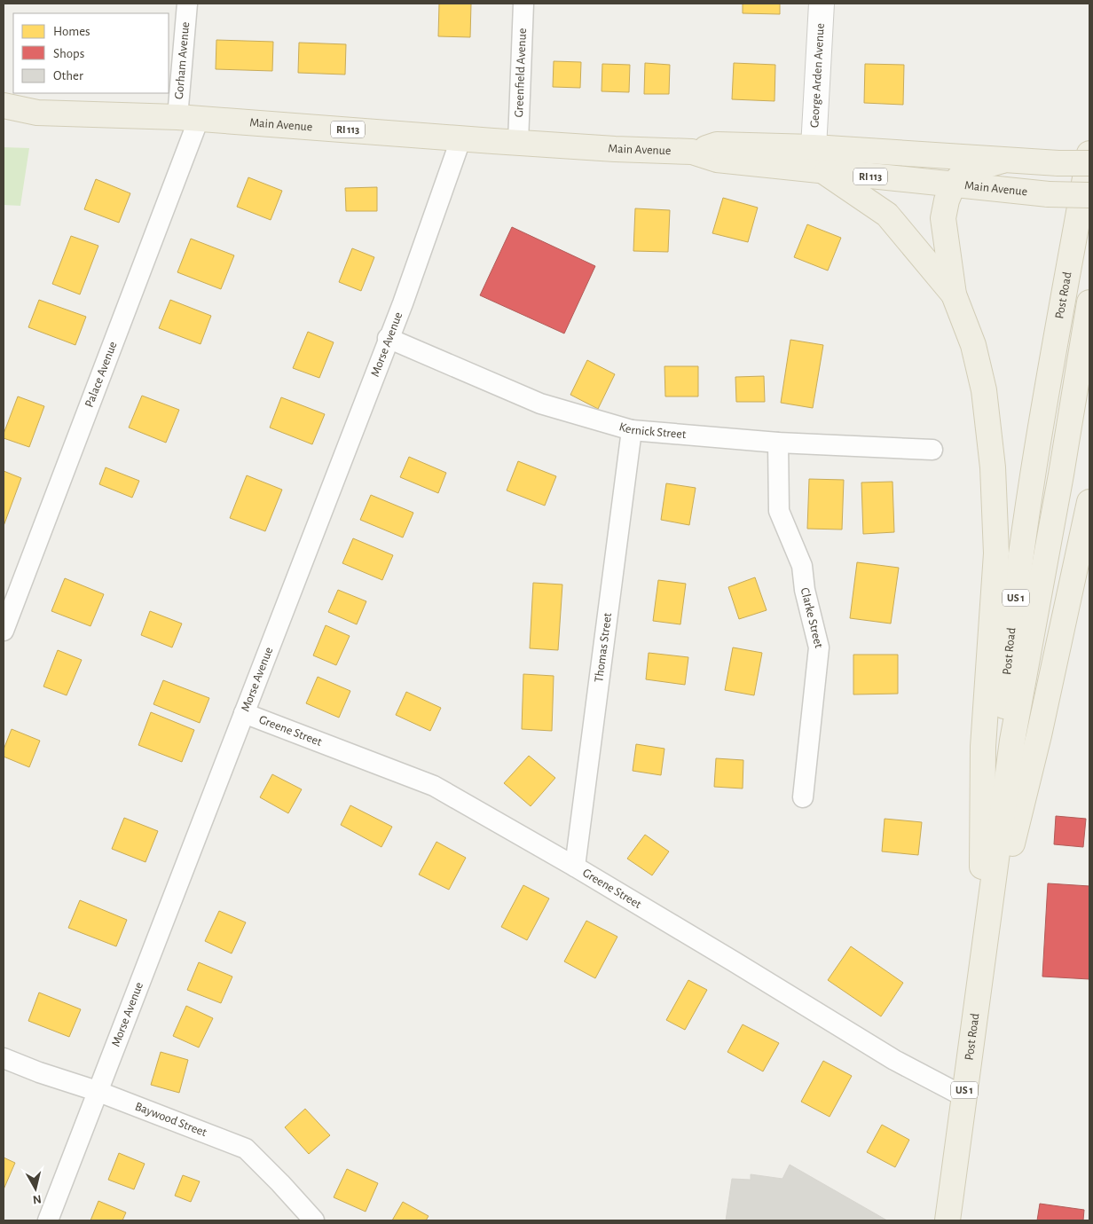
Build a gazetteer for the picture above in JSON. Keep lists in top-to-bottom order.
{
  "streets": {
    "main road": [
      "Main Avenue",
      "RI 113",
      "Post Road",
      "US 1"
    ],
    "street": [
      "Gorham Avenue",
      "Greenfield Avenue",
      "George Arden Avenue",
      "Morse Avenue",
      "Palace Avenue",
      "Kernick Street",
      "Clarke Street",
      "Thomas Street",
      "Greene Street",
      "Baywood Street"
    ]
  },
  "crossings": [
    ["Gorham Avenue", "Main Avenue"],
    ["Gorham Avenue", "Palace Avenue"],
    ["Greenfield Avenue", "Main Avenue"],
    ["George Arden Avenue", "Main Avenue"],
    ["Main Avenue", "Morse Avenue"],
    ["Main Avenue", "Palace Avenue"],
    ["Post Road", "Greene Street"],
    ["Morse Avenue", "Kernick Street"],
    ["Morse Avenue", "Greene Street"],
    ["Morse Avenue", "Baywood Street"],
    ["Kernick Street", "Clarke Street"],
    ["Kernick Street", "Thomas Street"],
    ["Thomas Street", "Greene Street"]
  ],
  "legend": ["Homes", "Shops", "Other"],
  "north": "bottom"
}
